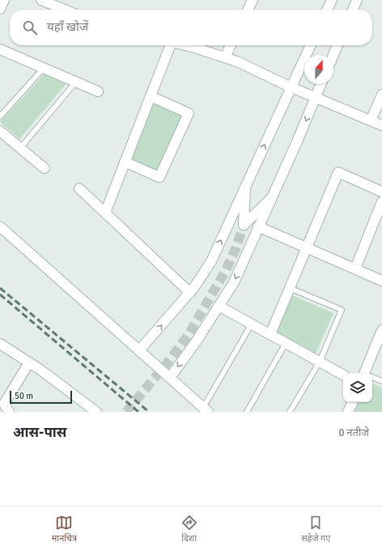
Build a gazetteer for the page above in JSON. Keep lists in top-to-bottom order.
{
  "scale_bar": "50 m",
  "north": "top",
  "page": {
    "search": "यहाँ खोजें",
    "scale": "50 m",
    "heading": ["आस-पास", "0 नतीजे"],
    "nav": ["मानचित्र", "दिशा", "सहेजे गए"]
  }
}
